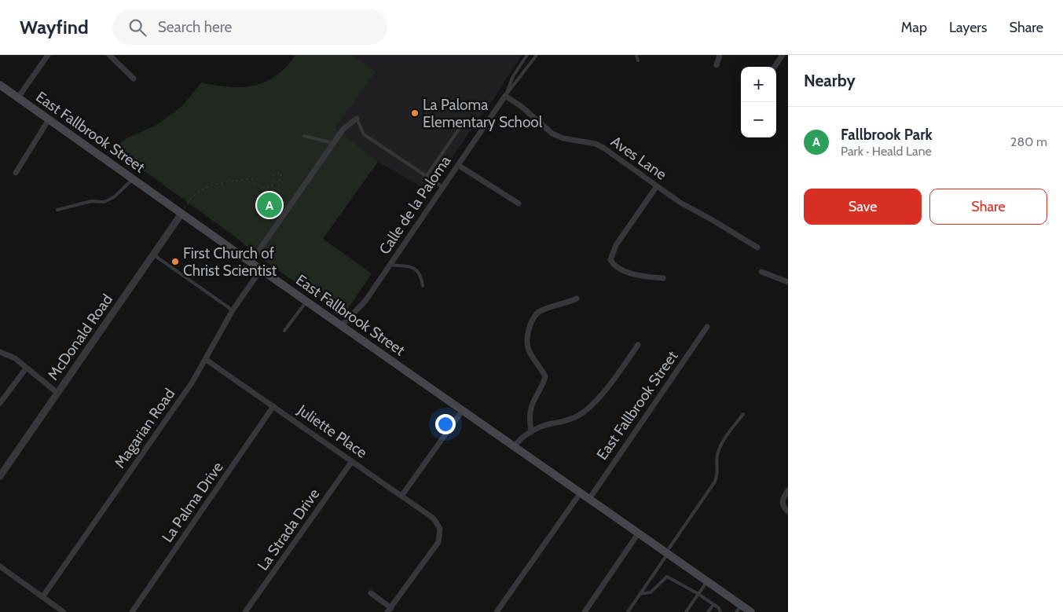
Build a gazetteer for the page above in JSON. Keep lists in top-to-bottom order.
{
  "streets": {
    "main road": ["East Fallbrook Street"],
    "street": [
      "Aves Lane",
      "Calle de la Paloma",
      "McDonald Road",
      "Magarian Road",
      "Juliette Place",
      "La Palma Drive",
      "La Strada Drive"
    ]
  },
  "crossings": [
    ["East Fallbrook Street", "Calle de la Paloma"],
    ["East Fallbrook Street", "McDonald Road"],
    ["East Fallbrook Street", "Magarian Road"],
    ["Aves Lane", "Calle de la Paloma"],
    ["Magarian Road", "Juliette Place"],
    ["Juliette Place", "La Palma Drive"],
    ["Juliette Place", "La Strada Drive"]
  ],
  "places": ["La Paloma Elementary School", "First Church of Christ Scientist"],
  "page": {
    "header": "Wayfind",
    "search": "Search here",
    "nav": ["Map", "Layers", "Share"],
    "heading": "Nearby",
    "map_buttons": ["+", "−"],
    "list": [
      {
        "mark": "A",
        "name": "Fallbrook Park",
        "note": "Park · Heald Lane",
        "value": "280 m"
      }
    ],
    "buttons": ["Save", "Share"],
    "pins": "A"
  }
}
